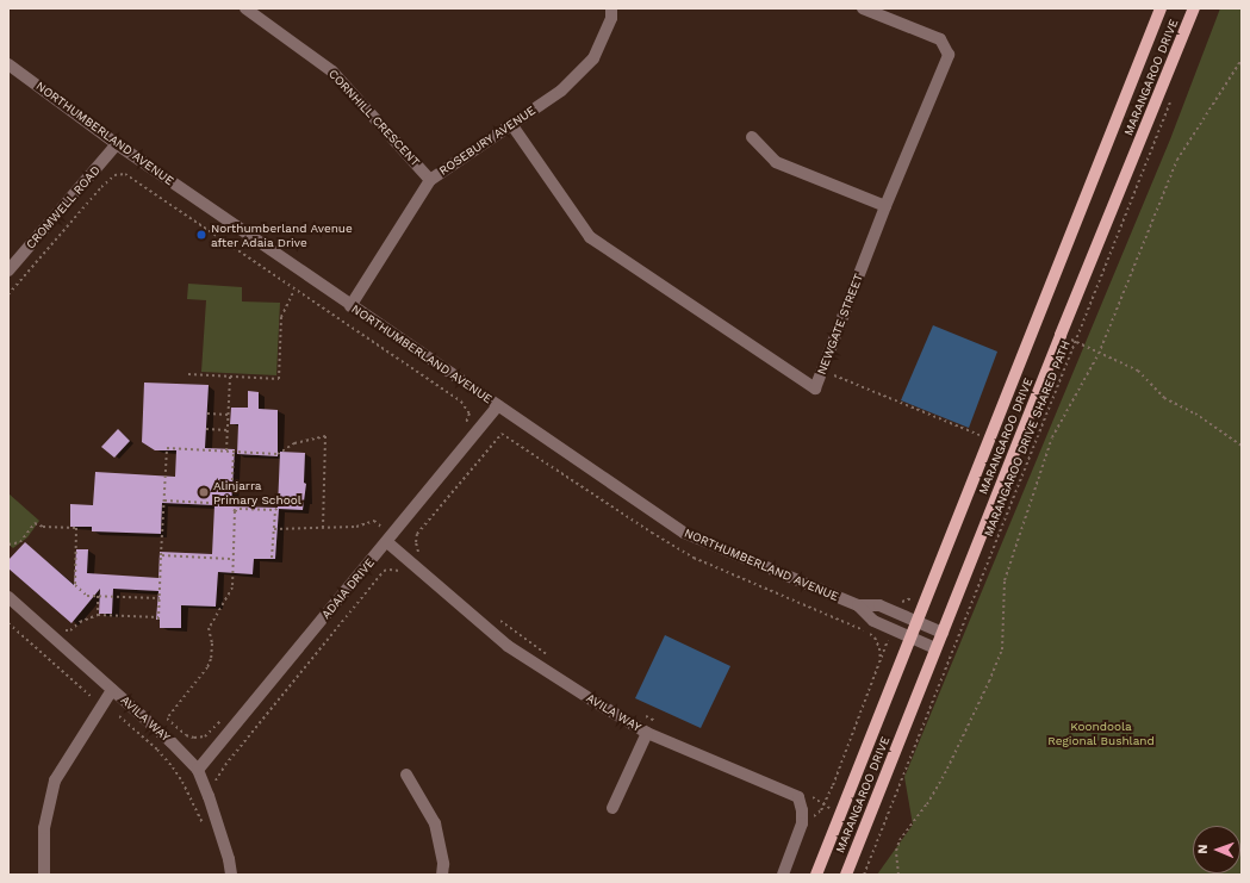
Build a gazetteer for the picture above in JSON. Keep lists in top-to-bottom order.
{
  "streets": {
    "main road": ["MARANGAROO DRIVE"],
    "street": [
      "CORNHILL CRESCENT",
      "NORTHUMBERLAND AVENUE",
      "ROSEBURY AVENUE",
      "CROMWELL ROAD",
      "NEWGATE STREET",
      "ADAIA DRIVE",
      "AVILA WAY"
    ],
    "path": ["MARANGAROO DRIVE SHARED PATH"]
  },
  "crossings": [
    ["MARANGAROO DRIVE", "NORTHUMBERLAND AVENUE"],
    ["CORNHILL CRESCENT", "ROSEBURY AVENUE"],
    ["NORTHUMBERLAND AVENUE", "ROSEBURY AVENUE"],
    ["NORTHUMBERLAND AVENUE", "CROMWELL ROAD"],
    ["NORTHUMBERLAND AVENUE", "ADAIA DRIVE"],
    ["ROSEBURY AVENUE", "NEWGATE STREET"],
    ["ADAIA DRIVE", "AVILA WAY"]
  ],
  "parks": ["Koondoola Regional Bushland"],
  "places": ["Northumberland Avenue after Adaia Drive", "Alinjarra Primary School"],
  "north": "left"
}
